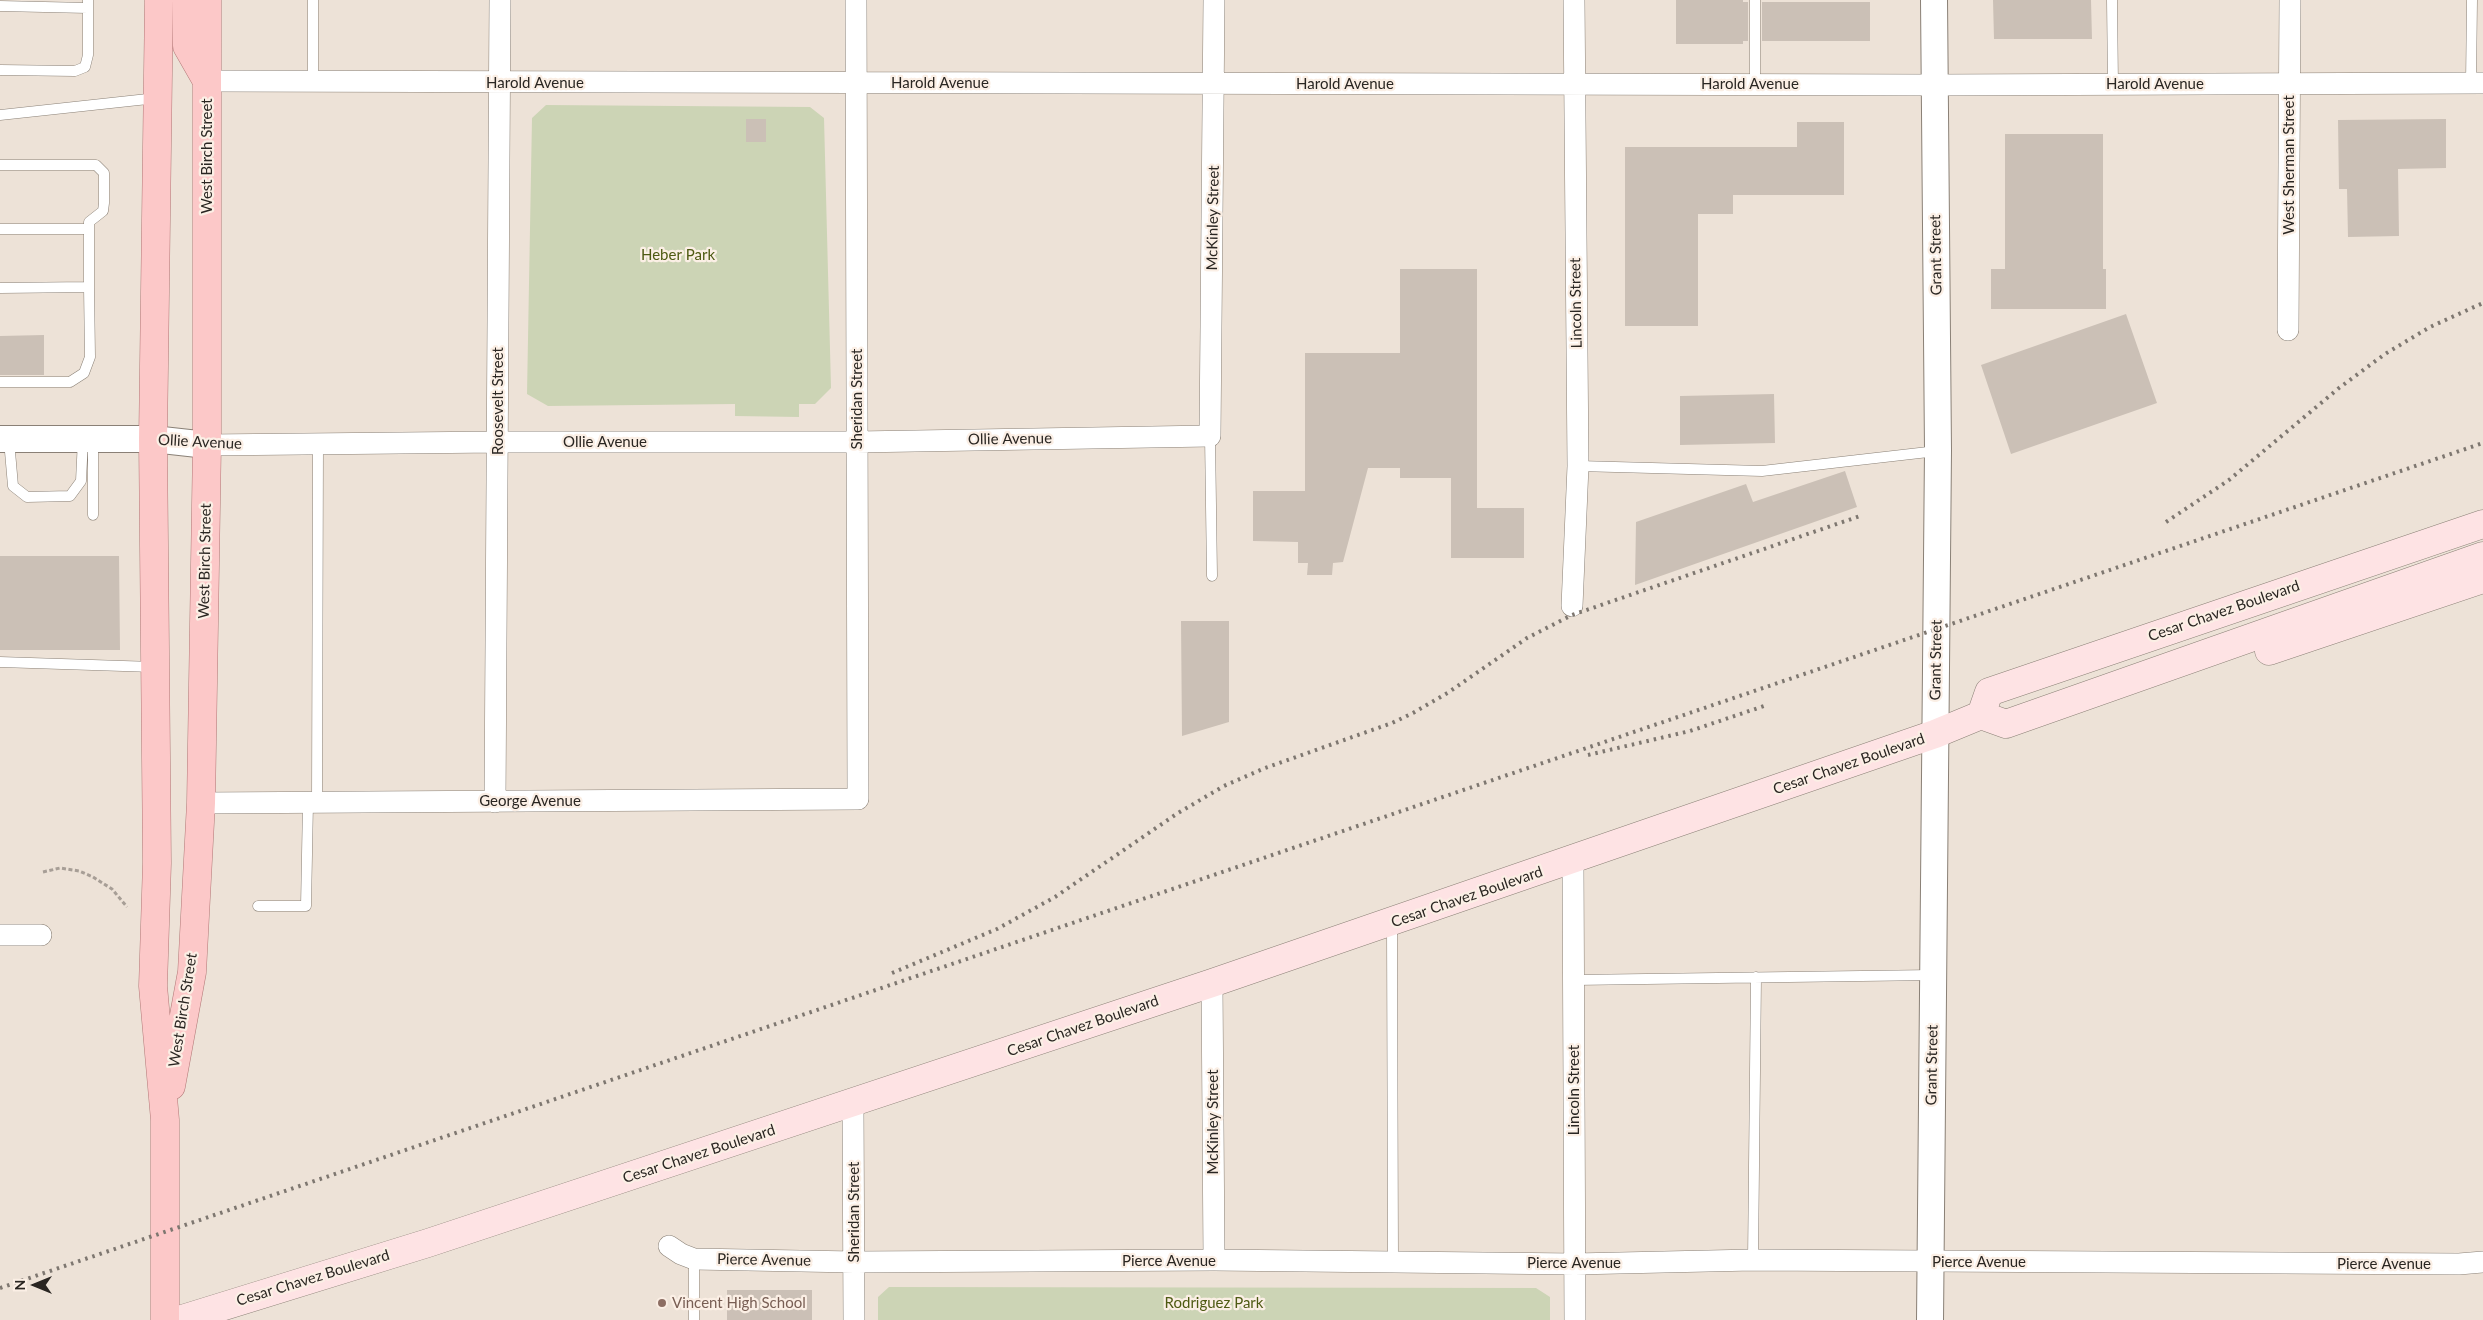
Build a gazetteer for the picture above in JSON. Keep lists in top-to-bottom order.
{
  "streets": {
    "main road": ["West Birch Street", "Cesar Chavez Boulevard"],
    "street": [
      "Harold Avenue",
      "West Sherman Street",
      "McKinley Street",
      "Grant Street",
      "Lincoln Street",
      "Sheridan Street",
      "Roosevelt Street",
      "Ollie Avenue",
      "George Avenue",
      "Pierce Avenue"
    ]
  },
  "crossings": [
    ["Harold Avenue", "West Birch Street"],
    ["Harold Avenue", "West Sherman Street"],
    ["Harold Avenue", "McKinley Street"],
    ["Harold Avenue", "Grant Street"],
    ["Harold Avenue", "Lincoln Street"],
    ["Harold Avenue", "Sheridan Street"],
    ["Harold Avenue", "Roosevelt Street"],
    ["West Birch Street", "Ollie Avenue"],
    ["West Birch Street", "George Avenue"],
    ["McKinley Street", "Ollie Avenue"],
    ["McKinley Street", "Cesar Chavez Boulevard"],
    ["McKinley Street", "Pierce Avenue"],
    ["Grant Street", "Cesar Chavez Boulevard"],
    ["Grant Street", "Pierce Avenue"],
    ["Lincoln Street", "Cesar Chavez Boulevard"],
    ["Lincoln Street", "Pierce Avenue"],
    ["Sheridan Street", "Ollie Avenue"],
    ["Sheridan Street", "Cesar Chavez Boulevard"],
    ["Sheridan Street", "George Avenue"],
    ["Sheridan Street", "Pierce Avenue"],
    ["Roosevelt Street", "Ollie Avenue"],
    ["Roosevelt Street", "George Avenue"]
  ],
  "parks": ["Heber Park", "Rodriguez Park"],
  "places": ["Vincent High School"],
  "north": "left"
}
